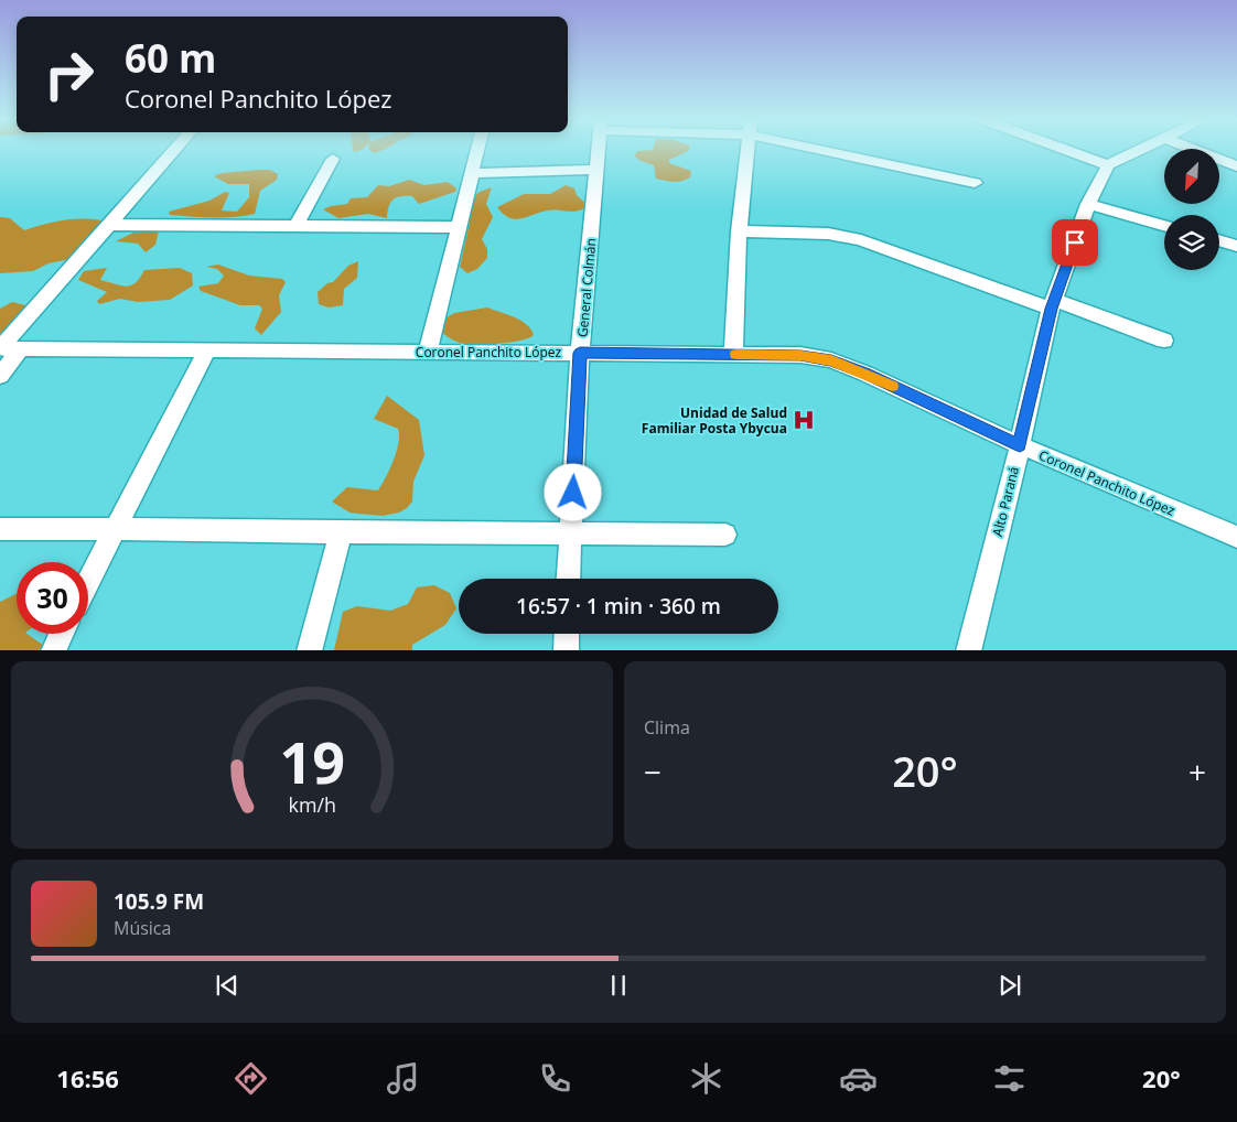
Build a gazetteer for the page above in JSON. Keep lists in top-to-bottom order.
{
  "streets": {
    "street": ["General Colmán", "Coronel Panchito López", "Alto Paraná"]
  },
  "crossings": [
    ["General Colmán", "Coronel Panchito López"],
    ["Coronel Panchito López", "Alto Paraná"]
  ],
  "places": {
    "hospital": ["Unidad de Salud Familiar Posta Ybycua"]
  },
  "north": "bottom left",
  "page": {
    "turn": ["60 m", "Coronel Panchito López"],
    "limit": "30",
    "trip": "16:57 · 1 min · 360 m",
    "tile": "Clima",
    "heat": ["−", "20°", "+"],
    "song": ["105.9 FM", "Música"],
    "tabs": ["16:56", "20°"],
    "gauge": ["19", "km/h"]
  }
}
